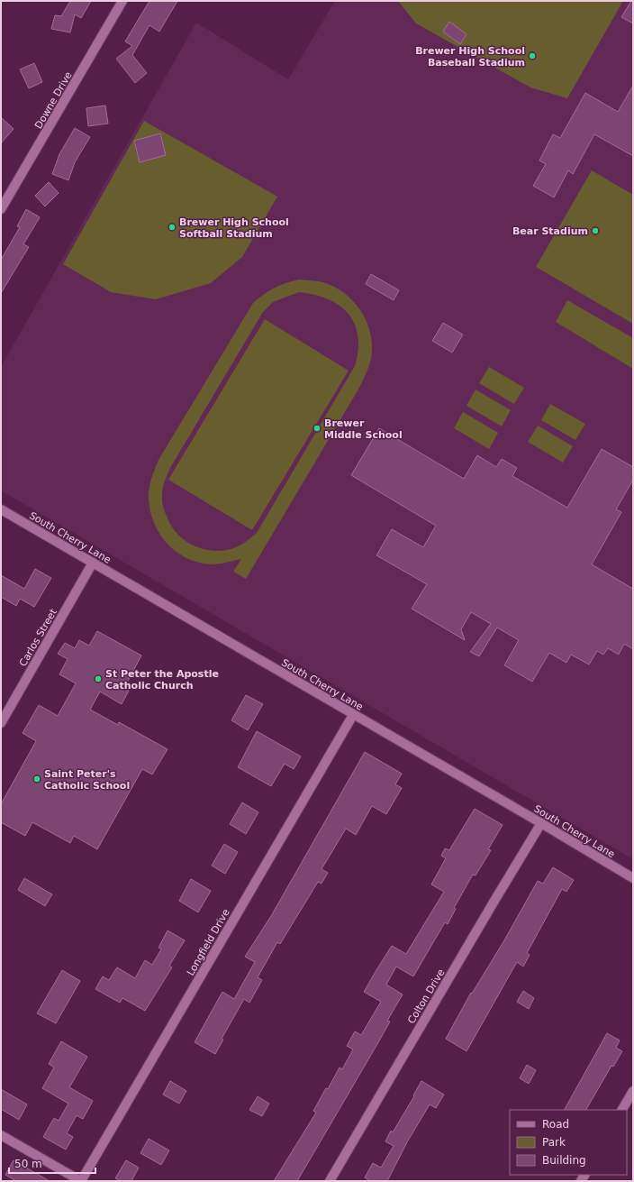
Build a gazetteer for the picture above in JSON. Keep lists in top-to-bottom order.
{
  "streets": {
    "street": [
      "Downe Drive",
      "South Cherry Lane",
      "Carlos Street",
      "Longfield Drive",
      "Colton Drive"
    ]
  },
  "crossings": [
    ["South Cherry Lane", "Carlos Street"],
    ["South Cherry Lane", "Longfield Drive"],
    ["South Cherry Lane", "Colton Drive"]
  ],
  "places": [
    "Brewer High School Baseball Stadium",
    "Brewer High School Softball Stadium",
    "Bear Stadium",
    "Brewer Middle School",
    "St Peter the Apostle Catholic Church",
    "Saint Peter's Catholic School"
  ],
  "legend": ["Road", "Park", "Building"],
  "scale_bar": "50 m"
}
